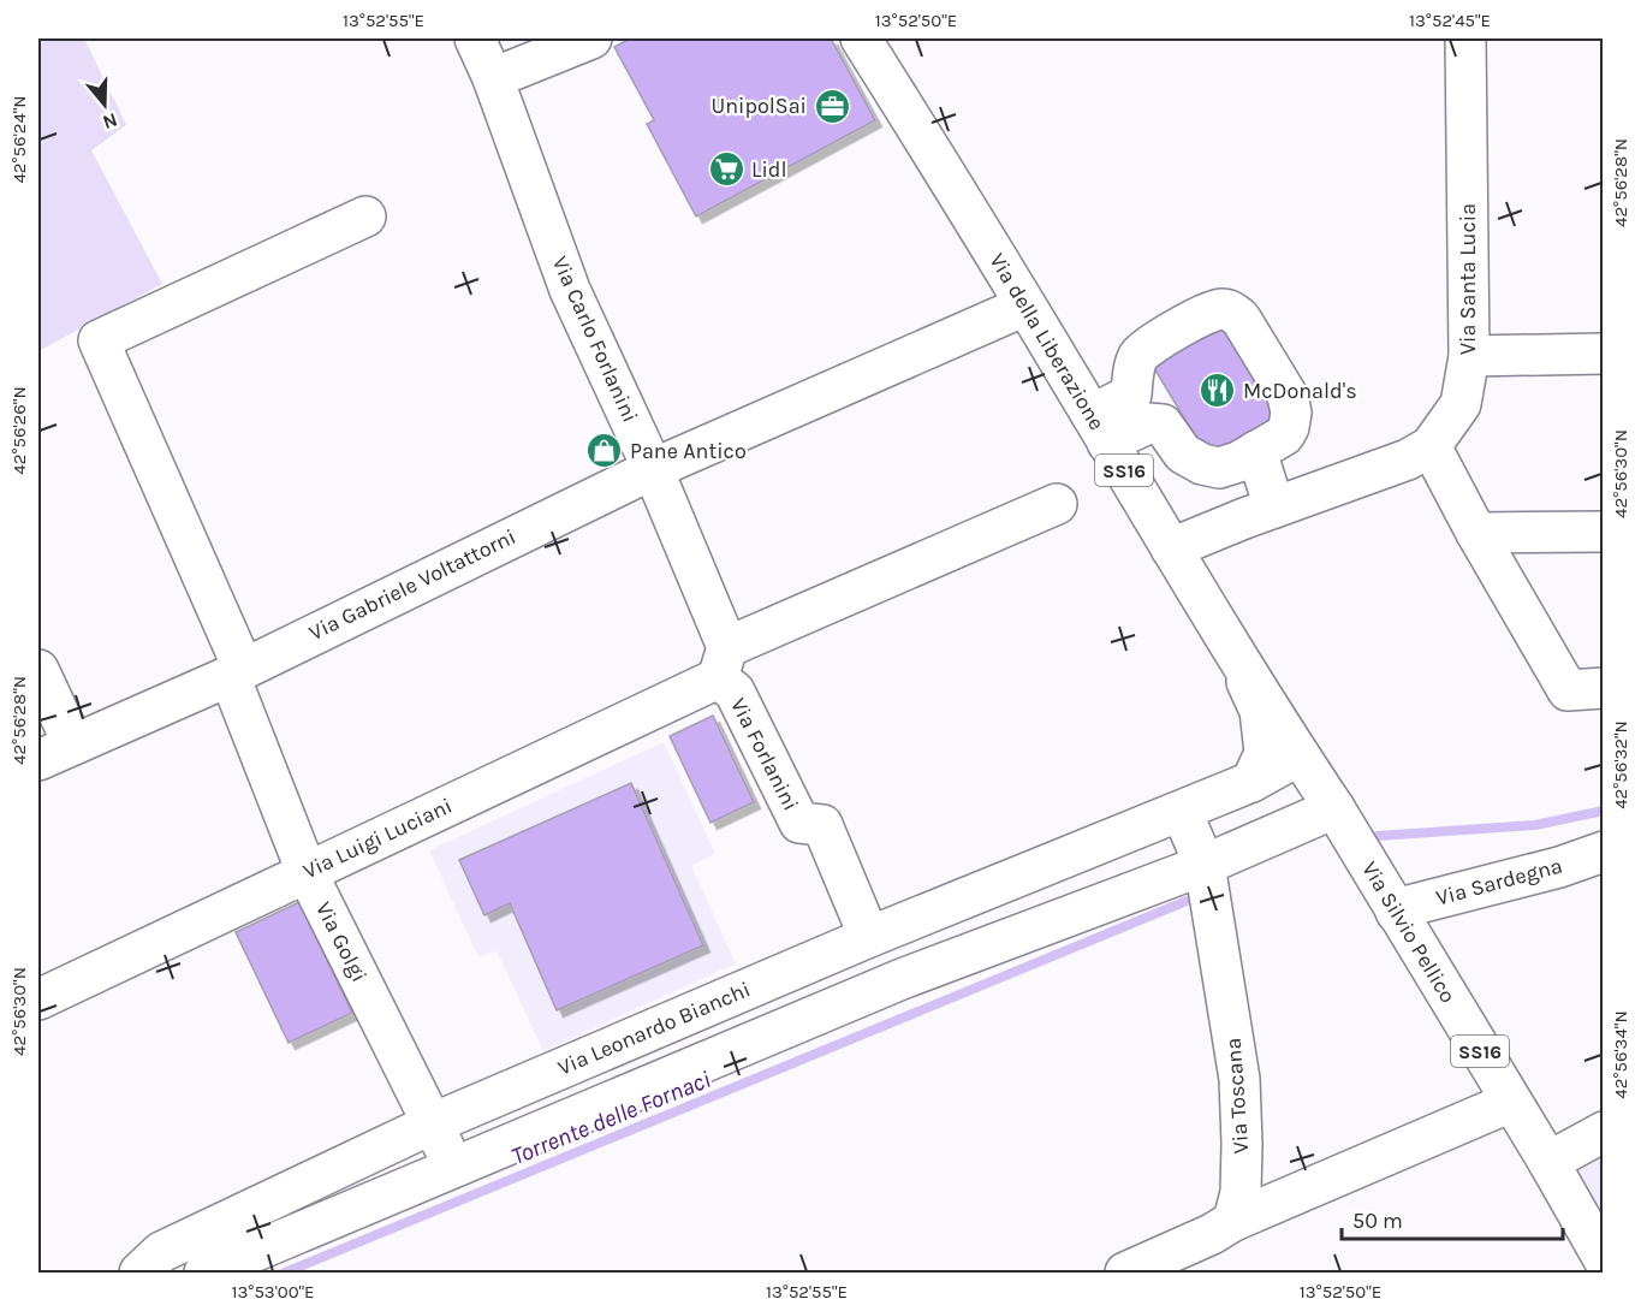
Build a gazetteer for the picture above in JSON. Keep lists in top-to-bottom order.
{
  "streets": {
    "street": [
      "Via Santa Lucia",
      "Via Carlo Forlanini",
      "Via della Liberazione",
      "SS16",
      "Via Gabriele Voltattorni",
      "Via Forlanini",
      "Via Luigi Luciani",
      "Via Sardegna",
      "Via Silvio Pellico",
      "Via Golgi",
      "Via Leonardo Bianchi",
      "Via Toscana"
    ]
  },
  "crossings": [
    ["Via Santa Lucia", "Via della Liberazione"],
    ["Via Carlo Forlanini", "Via Gabriele Voltattorni"],
    ["Via Carlo Forlanini", "Via Forlanini"],
    ["Via Carlo Forlanini", "Via Luigi Luciani"],
    ["Via della Liberazione", "Via Gabriele Voltattorni"],
    ["Via della Liberazione", "Via Silvio Pellico"],
    ["Via della Liberazione", "Via Leonardo Bianchi"],
    ["Via Gabriele Voltattorni", "Via Golgi"],
    ["Via Forlanini", "Via Luigi Luciani"],
    ["Via Forlanini", "Via Leonardo Bianchi"],
    ["Via Luigi Luciani", "Via Golgi"],
    ["Via Sardegna", "Via Silvio Pellico"],
    ["Via Silvio Pellico", "Via Leonardo Bianchi"],
    ["Via Golgi", "Via Leonardo Bianchi"]
  ],
  "water": ["Torrente delle Fornaci"],
  "places": {
    "office": ["UnipolSai"],
    "supermarket": ["Lidl"],
    "restaurant": ["McDonald's"],
    "shop": ["Pane Antico"]
  },
  "scale_bar": "50 m",
  "north": "bottom",
  "coordinates": [
    "13°52'55\"E",
    "13°52'50\"E",
    "13°52'45\"E",
    "42°56'24\"N",
    "42°56'28\"N",
    "42°56'26\"N",
    "42°56'30\"N",
    "42°56'32\"N",
    "42°56'34\"N",
    "13°53'00\"E"
  ]
}
